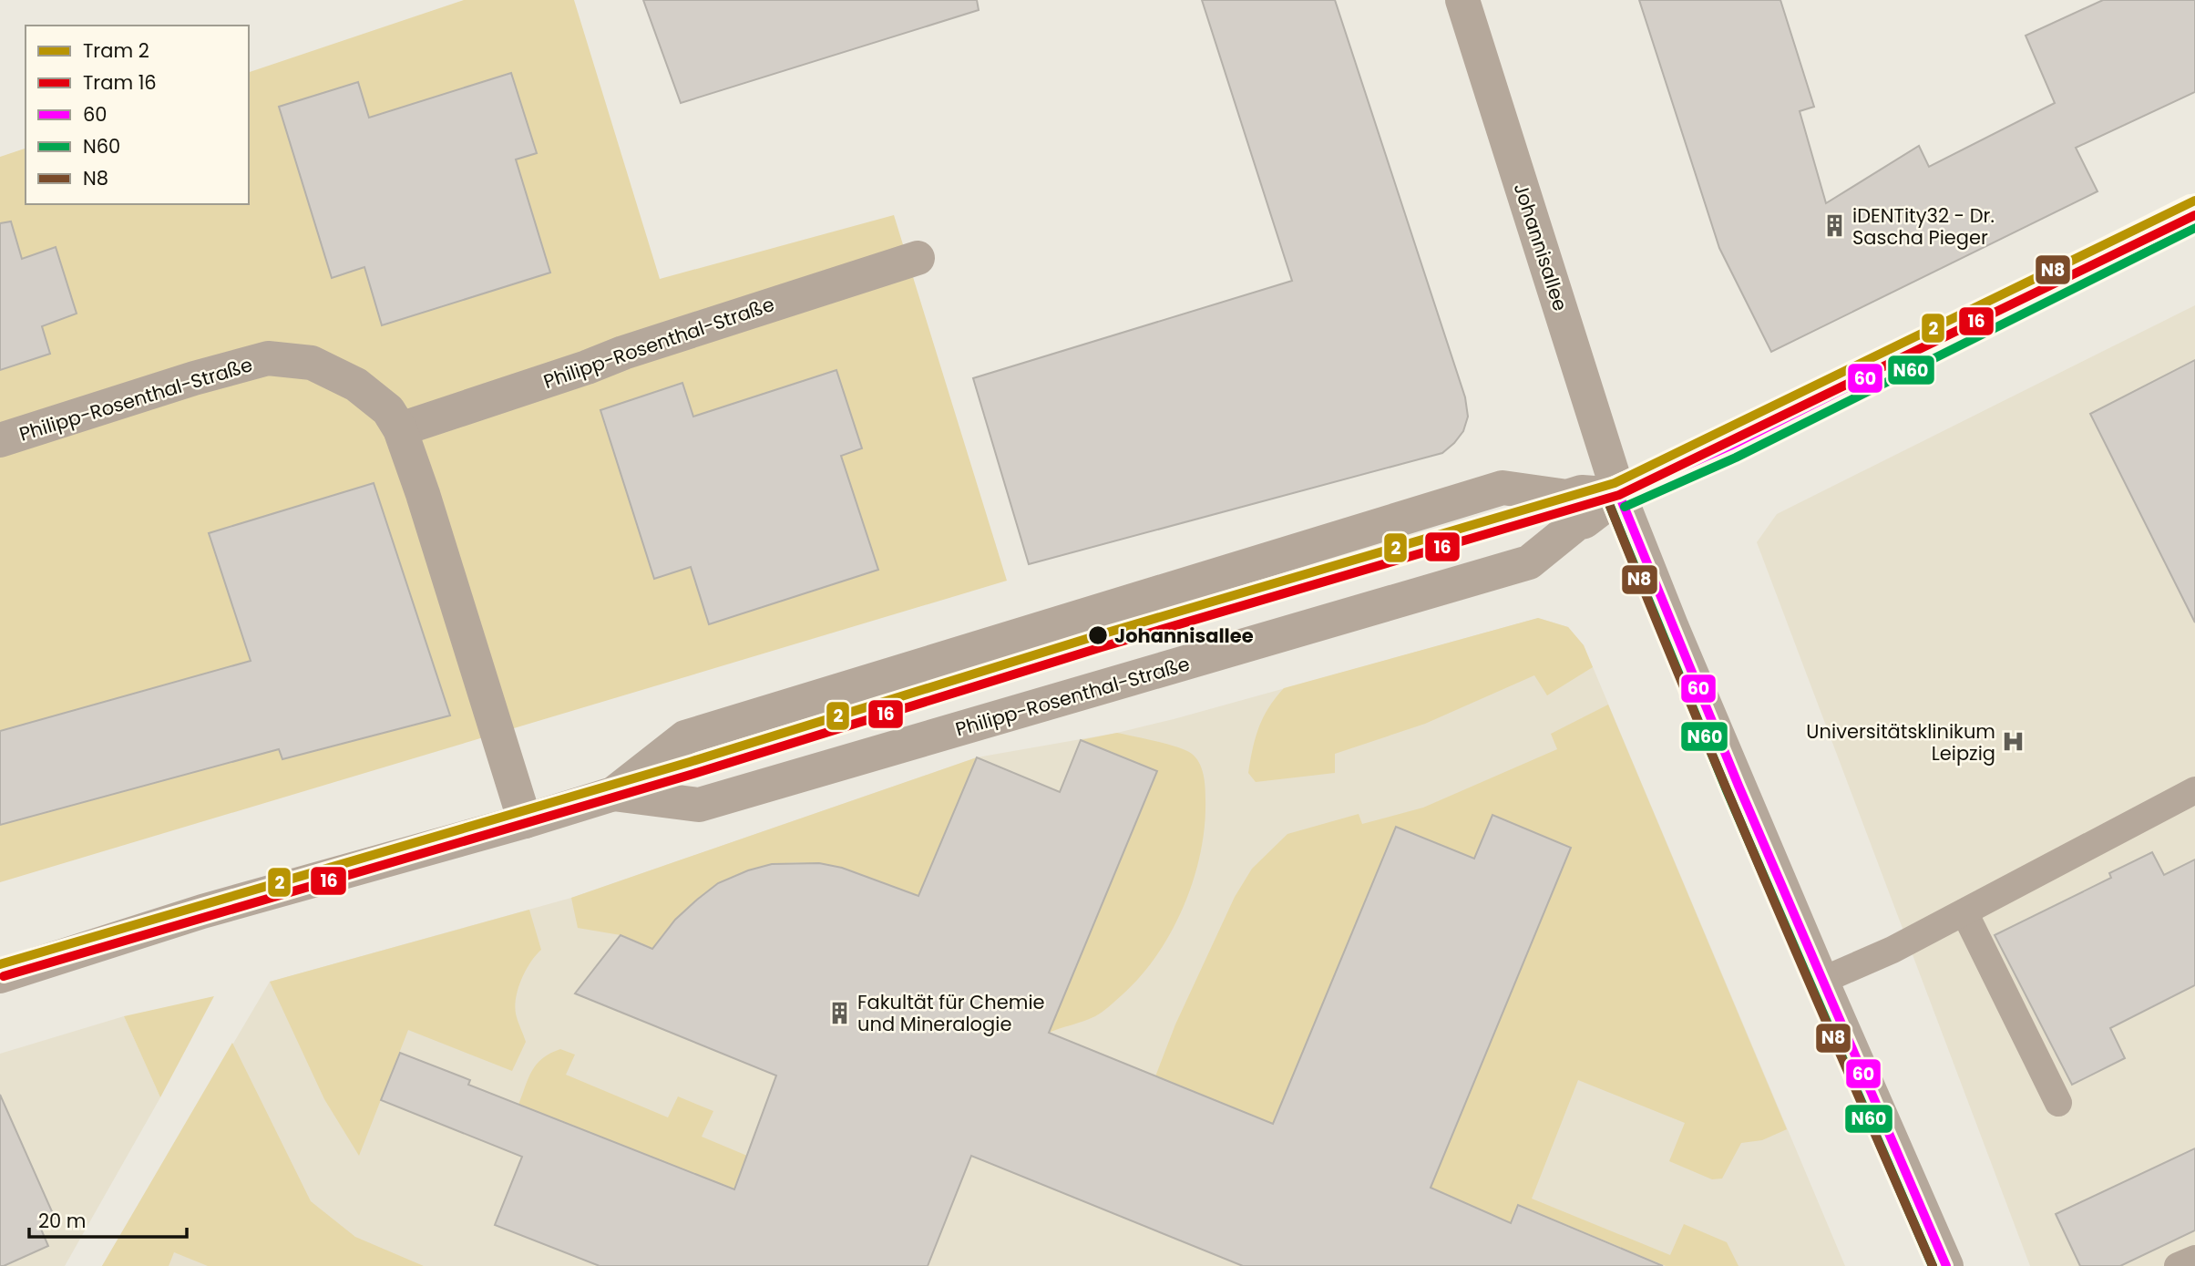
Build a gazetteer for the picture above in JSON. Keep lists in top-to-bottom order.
{
  "streets": {
    "street": ["Johannisallee", "Philipp-Rosenthal-Straße"]
  },
  "crossings": [
    ["Johannisallee", "Philipp-Rosenthal-Straße"]
  ],
  "places": {
    "building": ["iDENTity32 - Dr. Sascha Pieger", "Fakultät für Chemie und Mineralogie"],
    "other": ["Johannisallee"],
    "hospital": ["Universitätsklinikum Leipzig"]
  },
  "lines": [
    "tram line 2",
    "transit line N8",
    "transit line 60",
    "tram line 16",
    "transit line N60"
  ],
  "legend": [
    "Tram 2",
    "Tram 16",
    "60",
    "N60",
    "N8"
  ],
  "scale_bar": "20 m"
}
